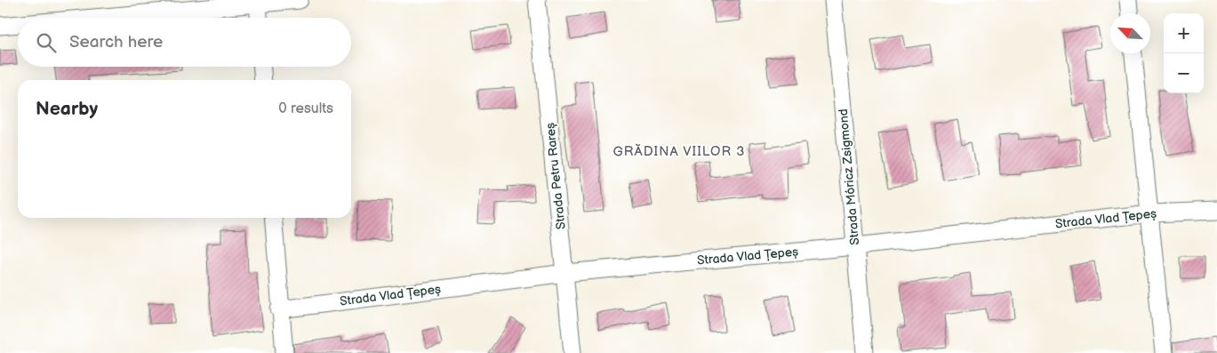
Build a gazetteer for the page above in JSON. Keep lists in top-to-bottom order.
{
  "streets": {
    "street": ["Strada Petru Rareș", "Strada Móricz Zsigmond", "Strada Vlad Țepeș"]
  },
  "crossings": [
    ["Strada Petru Rareș", "Strada Vlad Țepeș"],
    ["Strada Móricz Zsigmond", "Strada Vlad Țepeș"]
  ],
  "districts": ["GRĂDINA VIILOR 3"],
  "north": "top left",
  "page": {
    "map_buttons": ["+", "−"],
    "search": "Search here",
    "heading": ["Nearby", "0 results"]
  }
}
